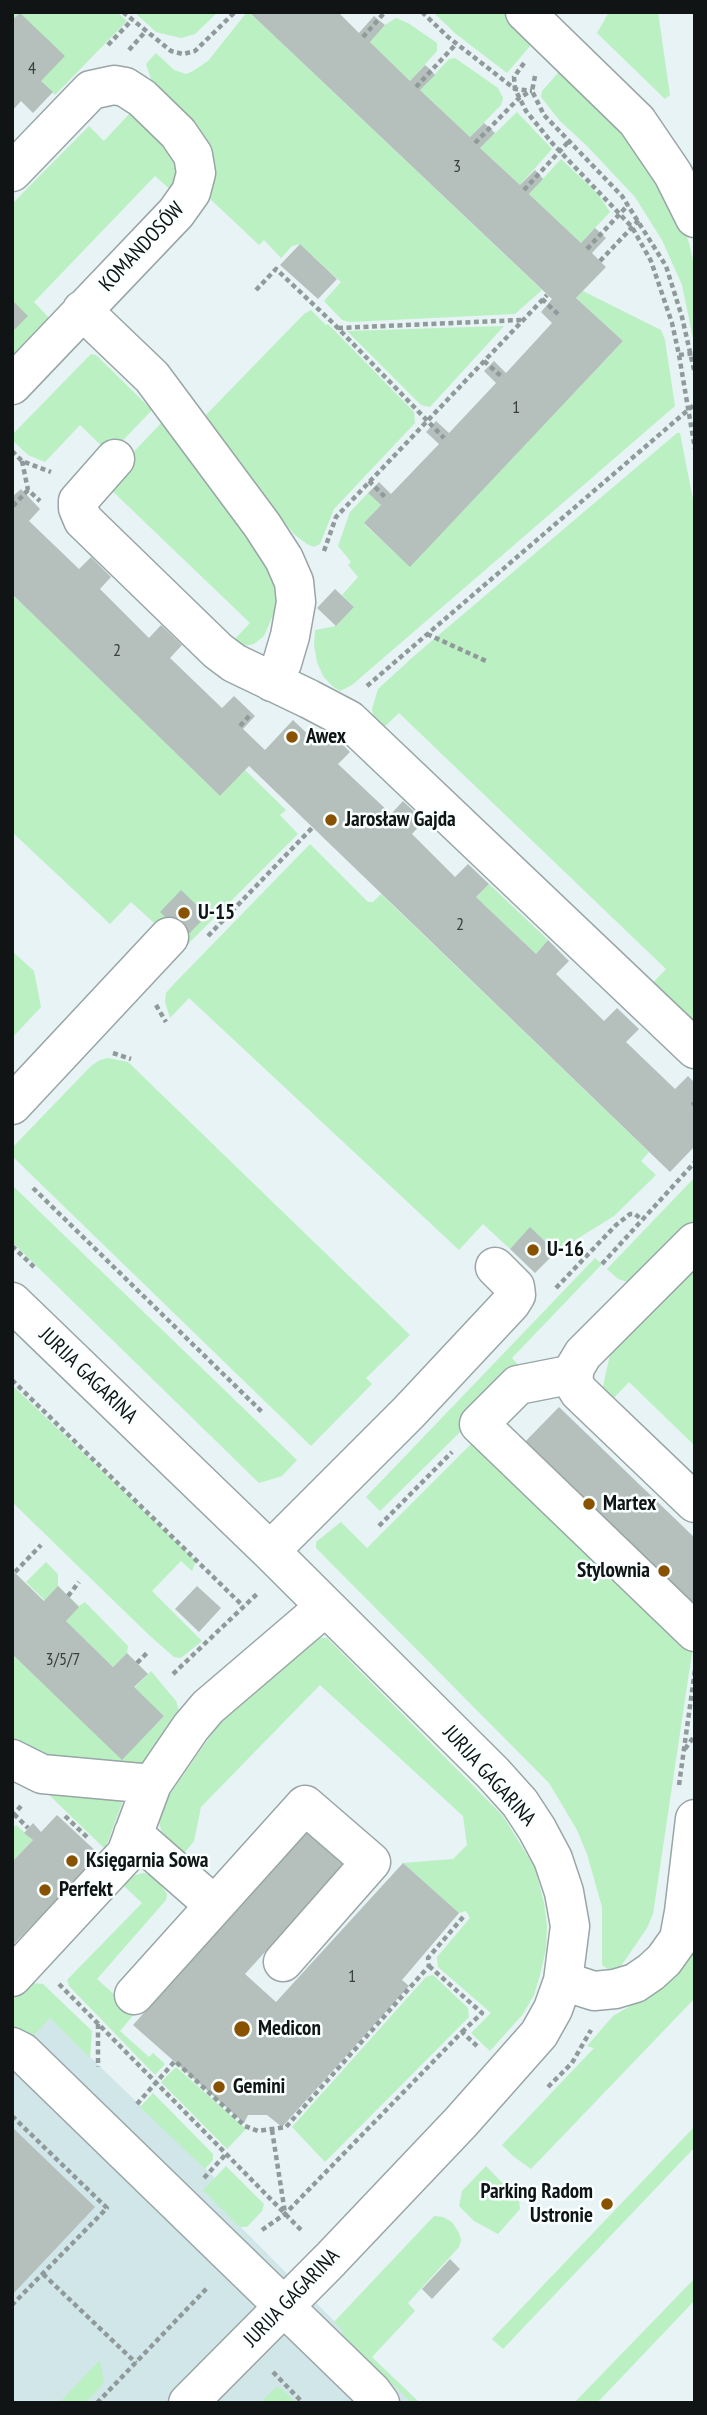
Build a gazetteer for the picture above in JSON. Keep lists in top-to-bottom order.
{
  "streets": {
    "street": ["KOMANDOSÓW", "JURIJA GAGARINA"]
  },
  "places": [
    "Awex",
    "Jarosław Gajda",
    "U-15",
    "U-16",
    "Martex",
    "Stylownia",
    "Księgarnia Sowa",
    "Perfekt",
    "Medicon",
    "Gemini",
    "Parking Radom Ustronie"
  ],
  "house_numbers": [
    "4",
    "3",
    "1",
    "2",
    "2",
    "3/5/7",
    "1"
  ]
}
